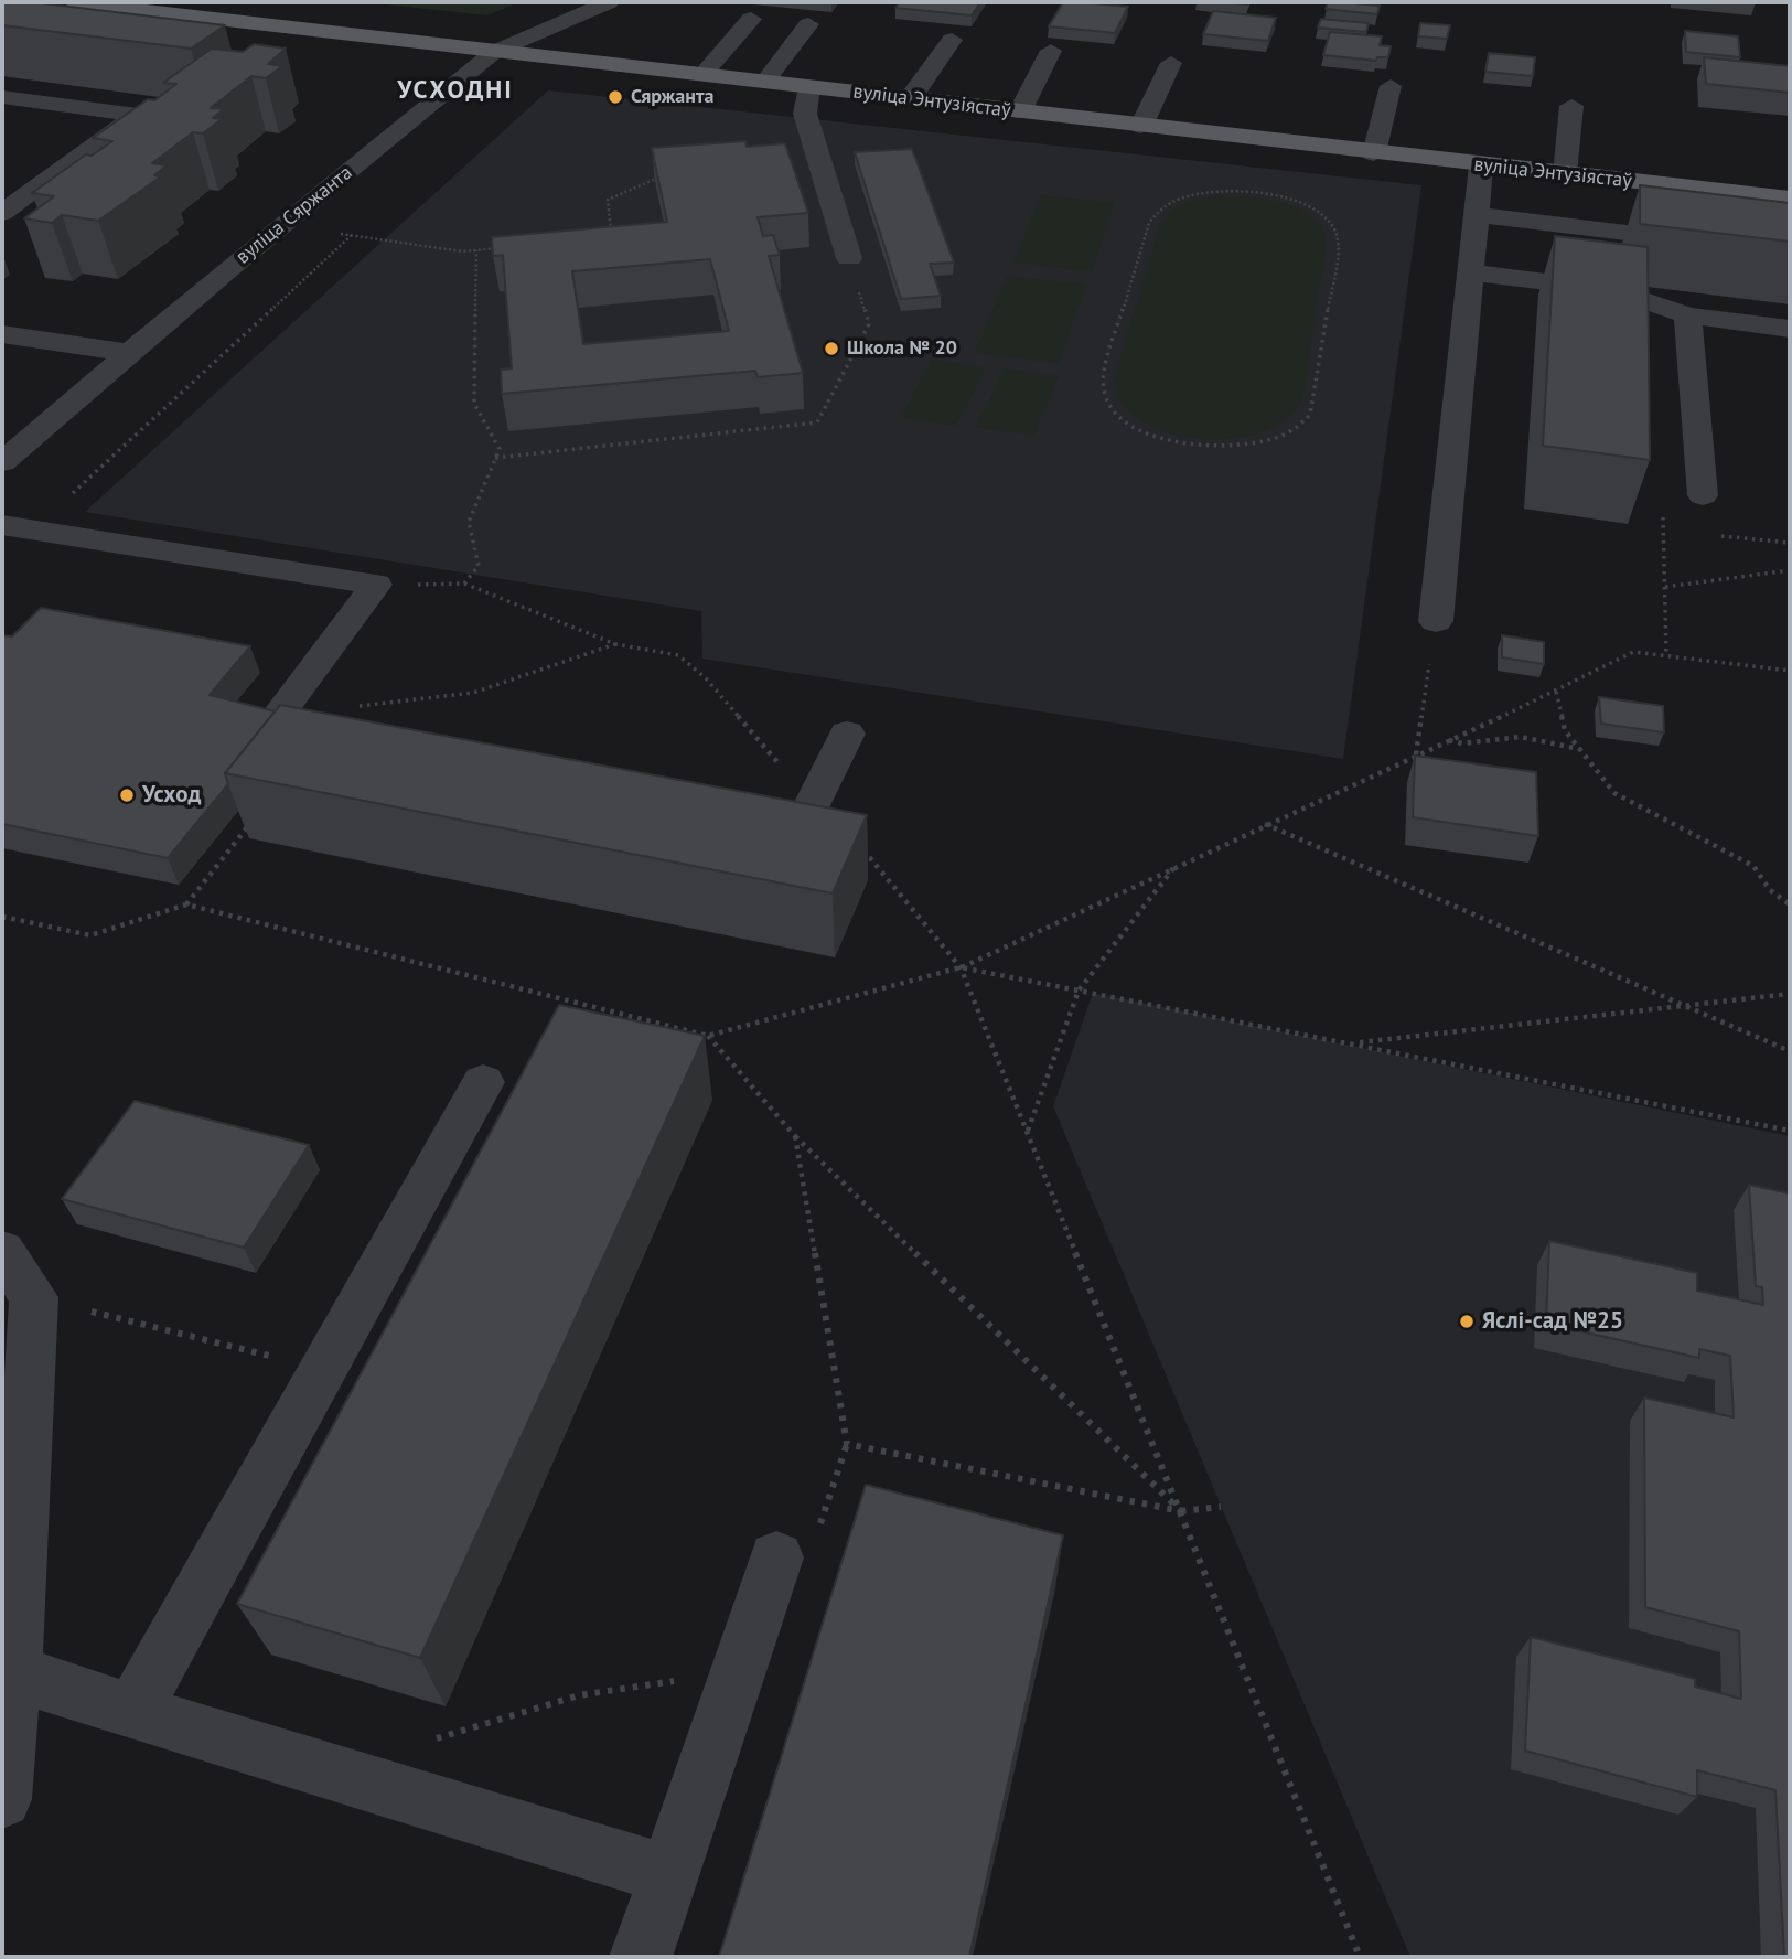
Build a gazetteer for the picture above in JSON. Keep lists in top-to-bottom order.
{
  "streets": {
    "main road": ["вуліца Энтузіястаў"],
    "street": ["вуліца Сяржанта"]
  },
  "crossings": [
    ["вуліца Энтузіястаў", "вуліца Сяржанта"]
  ],
  "districts": ["УСХОДНІ"],
  "places": [
    "Сяржанта",
    "Школа № 20",
    "Усход",
    "Яслі-сад №25"
  ]
}
